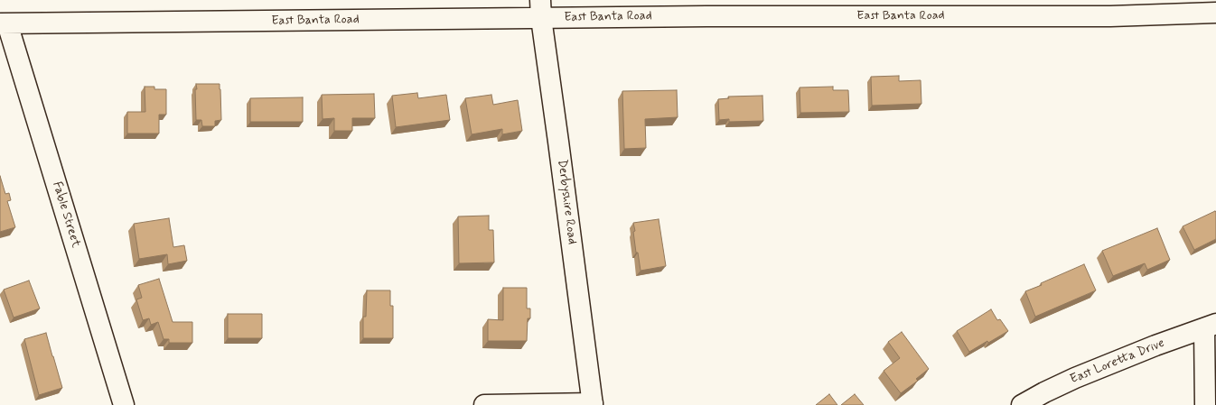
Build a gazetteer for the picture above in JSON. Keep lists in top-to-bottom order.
{
  "streets": {
    "street": [
      "East Banta Road",
      "Derbyshire Road",
      "Fable Street",
      "East Loretta Drive"
    ]
  },
  "crossings": [
    ["East Banta Road", "Derbyshire Road"],
    ["East Banta Road", "Fable Street"]
  ]
}
